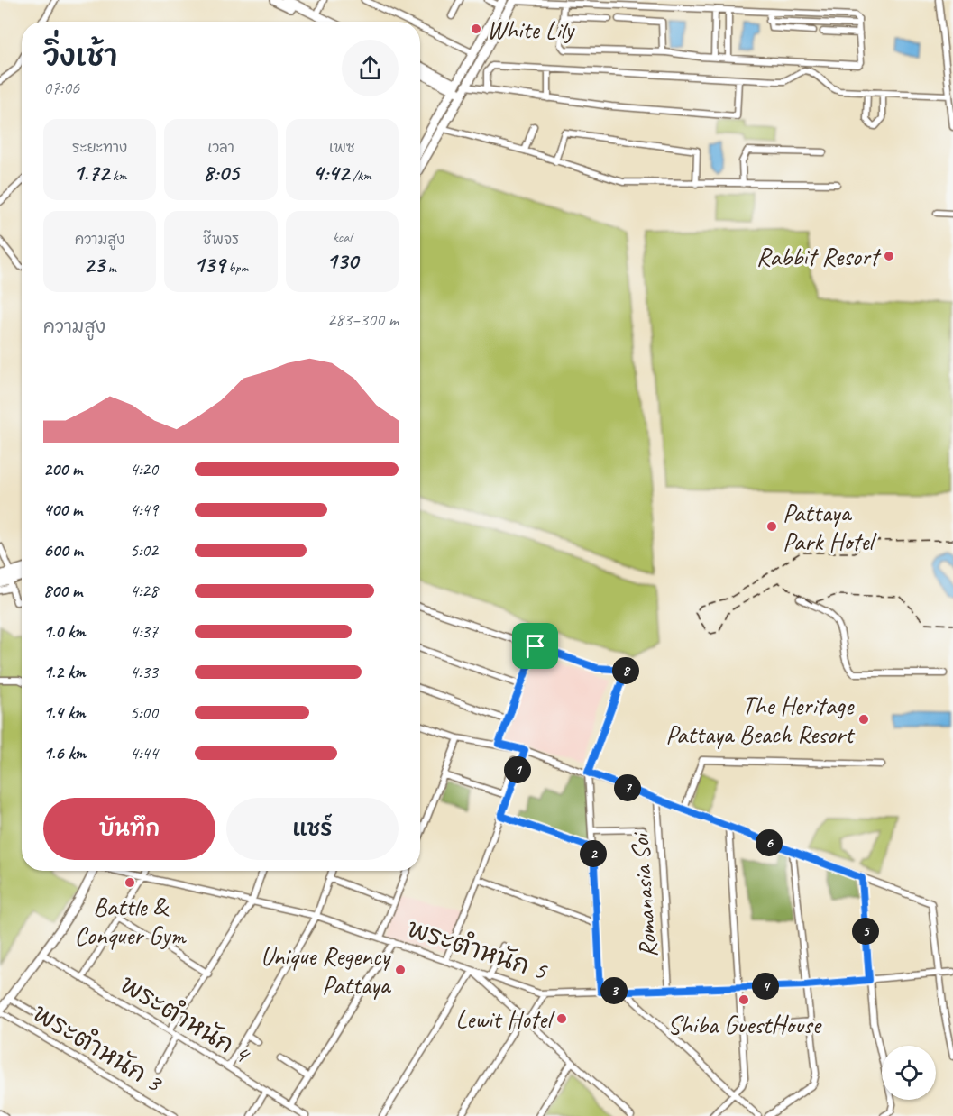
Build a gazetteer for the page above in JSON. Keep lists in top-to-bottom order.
{
  "streets": {
    "street": [
      "Romanasia Soi",
      "พระตำหนัก 5",
      "พระตำหนัก 4",
      "พระตำหนัก 3"
    ]
  },
  "crossings": [
    ["Romanasia Soi", "พระตำหนัก 5"]
  ],
  "places": [
    "White Lily",
    "Rabbit Resort",
    "Pattaya Park Hotel",
    "The Heritage Pattaya Beach Resort",
    "Battle & Conquer Gym",
    "Unique Regency Pattaya",
    "Shiba GuestHouse",
    "Lewit Hotel"
  ],
  "page": {
    "heading": ["วิ่งเช้า", "07:06"],
    "stats": [
      ["ระยะทาง", "1.72 km"],
      ["เวลา", "8:05"],
      ["เพซ", "4:42 /km"],
      ["ความสูง", "23 m"],
      ["ชีพจร", "139 bpm"],
      ["kcal", "130"]
    ],
    "chart": ["ความสูง", "283–300 m"],
    "list": [
      {
        "name": "200 m",
        "note": "4:20"
      },
      {
        "name": "400 m",
        "note": "4:49"
      },
      {
        "name": "600 m",
        "note": "5:02"
      },
      {
        "name": "800 m",
        "note": "4:28"
      },
      {
        "name": "1.0 km",
        "note": "4:37"
      },
      {
        "name": "1.2 km",
        "note": "4:33"
      },
      {
        "name": "1.4 km",
        "note": "5:00"
      },
      {
        "name": "1.6 km",
        "note": "4:44"
      }
    ],
    "pins": [
      "8",
      "1",
      "7",
      "6",
      "2",
      "5",
      "4",
      "3"
    ],
    "buttons": ["บันทึก", "แชร์"]
  }
}
